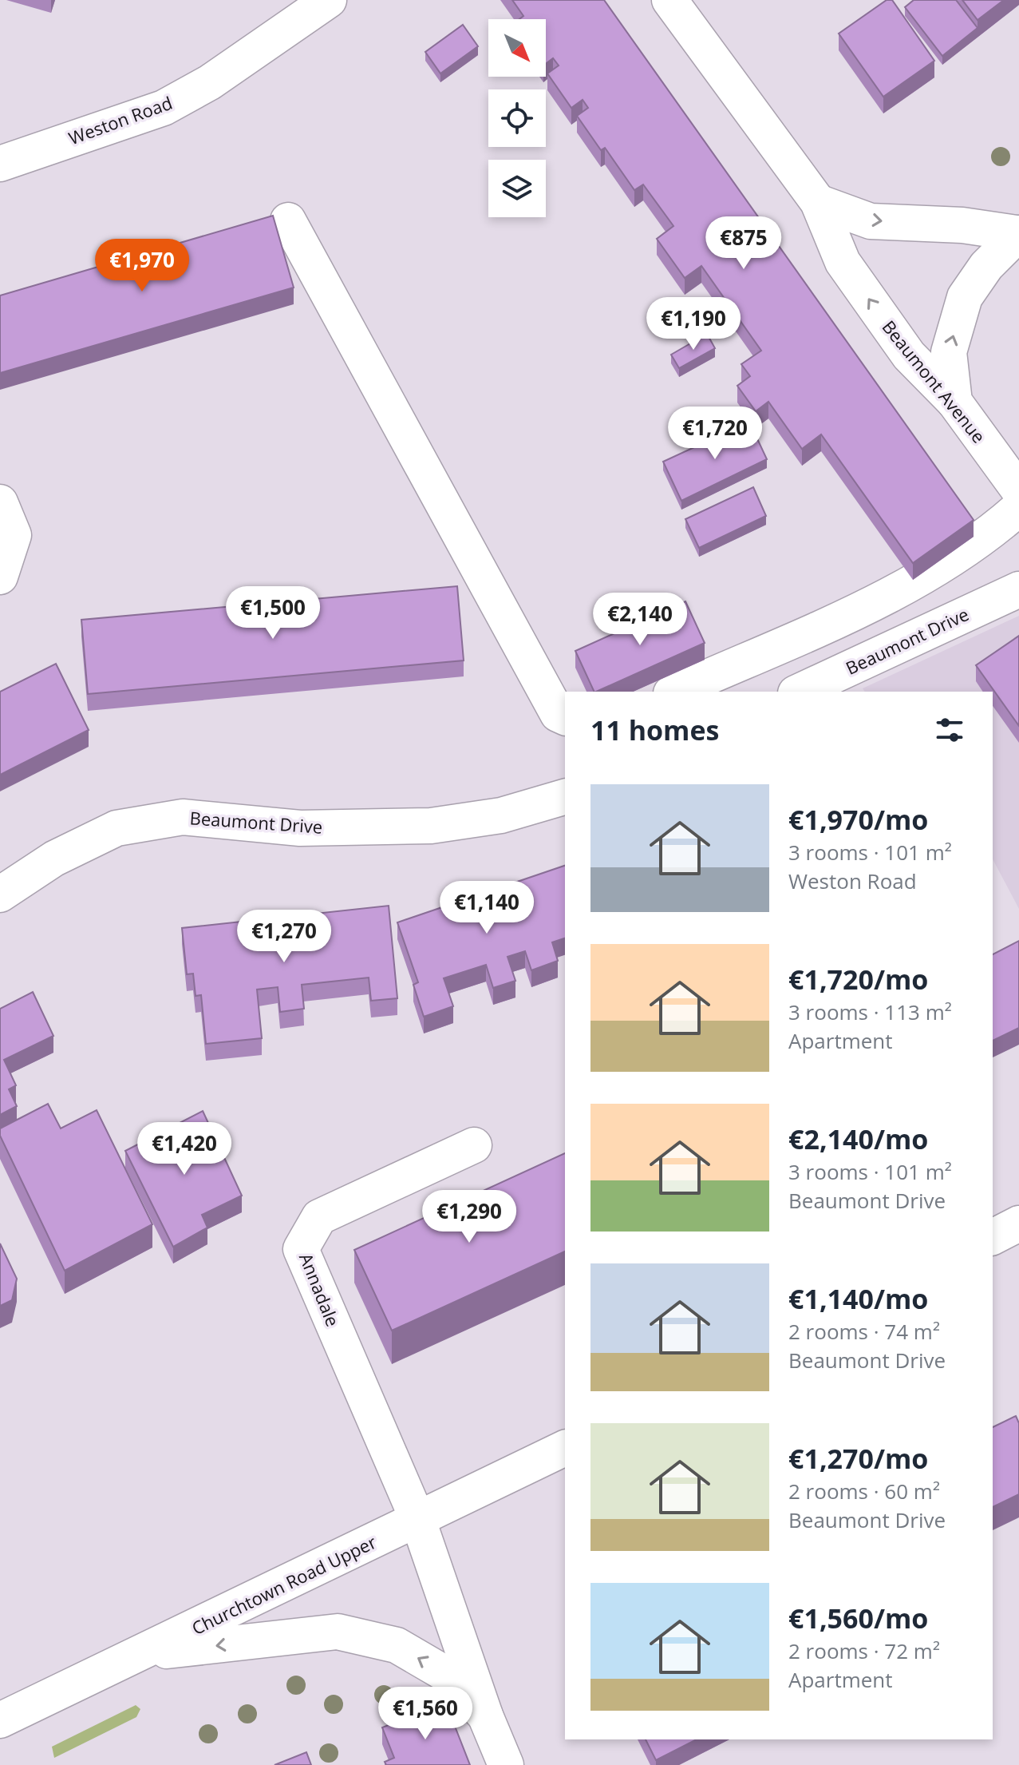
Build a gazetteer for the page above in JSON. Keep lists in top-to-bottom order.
{
  "streets": {
    "street": [
      "Weston Road",
      "Beaumont Avenue",
      "Beaumont Drive",
      "Annadale",
      "Churchtown Road Upper"
    ]
  },
  "crossings": [
    ["Annadale", "Churchtown Road Upper"]
  ],
  "one_way": ["Beaumont Avenue"],
  "north": "bottom right",
  "page": {
    "price": [
      "€875",
      "€1,970",
      "€1,190",
      "€1,720",
      "€1,500",
      "€2,140",
      "€1,140",
      "€1,270",
      "€1,420",
      "€1,290",
      "€1,560"
    ],
    "heading": "11 homes",
    "list": [
      {
        "name": "€1,970/mo",
        "note": "3 rooms · 101 m² · Weston Road"
      },
      {
        "name": "€1,720/mo",
        "note": "3 rooms · 113 m² · Apartment"
      },
      {
        "name": "€2,140/mo",
        "note": "3 rooms · 101 m² · Beaumont Drive"
      },
      {
        "name": "€1,140/mo",
        "note": "2 rooms · 74 m² · Beaumont Drive"
      },
      {
        "name": "€1,270/mo",
        "note": "2 rooms · 60 m² · Beaumont Drive"
      },
      {
        "name": "€1,560/mo",
        "note": "2 rooms · 72 m² · Apartment"
      }
    ]
  }
}
